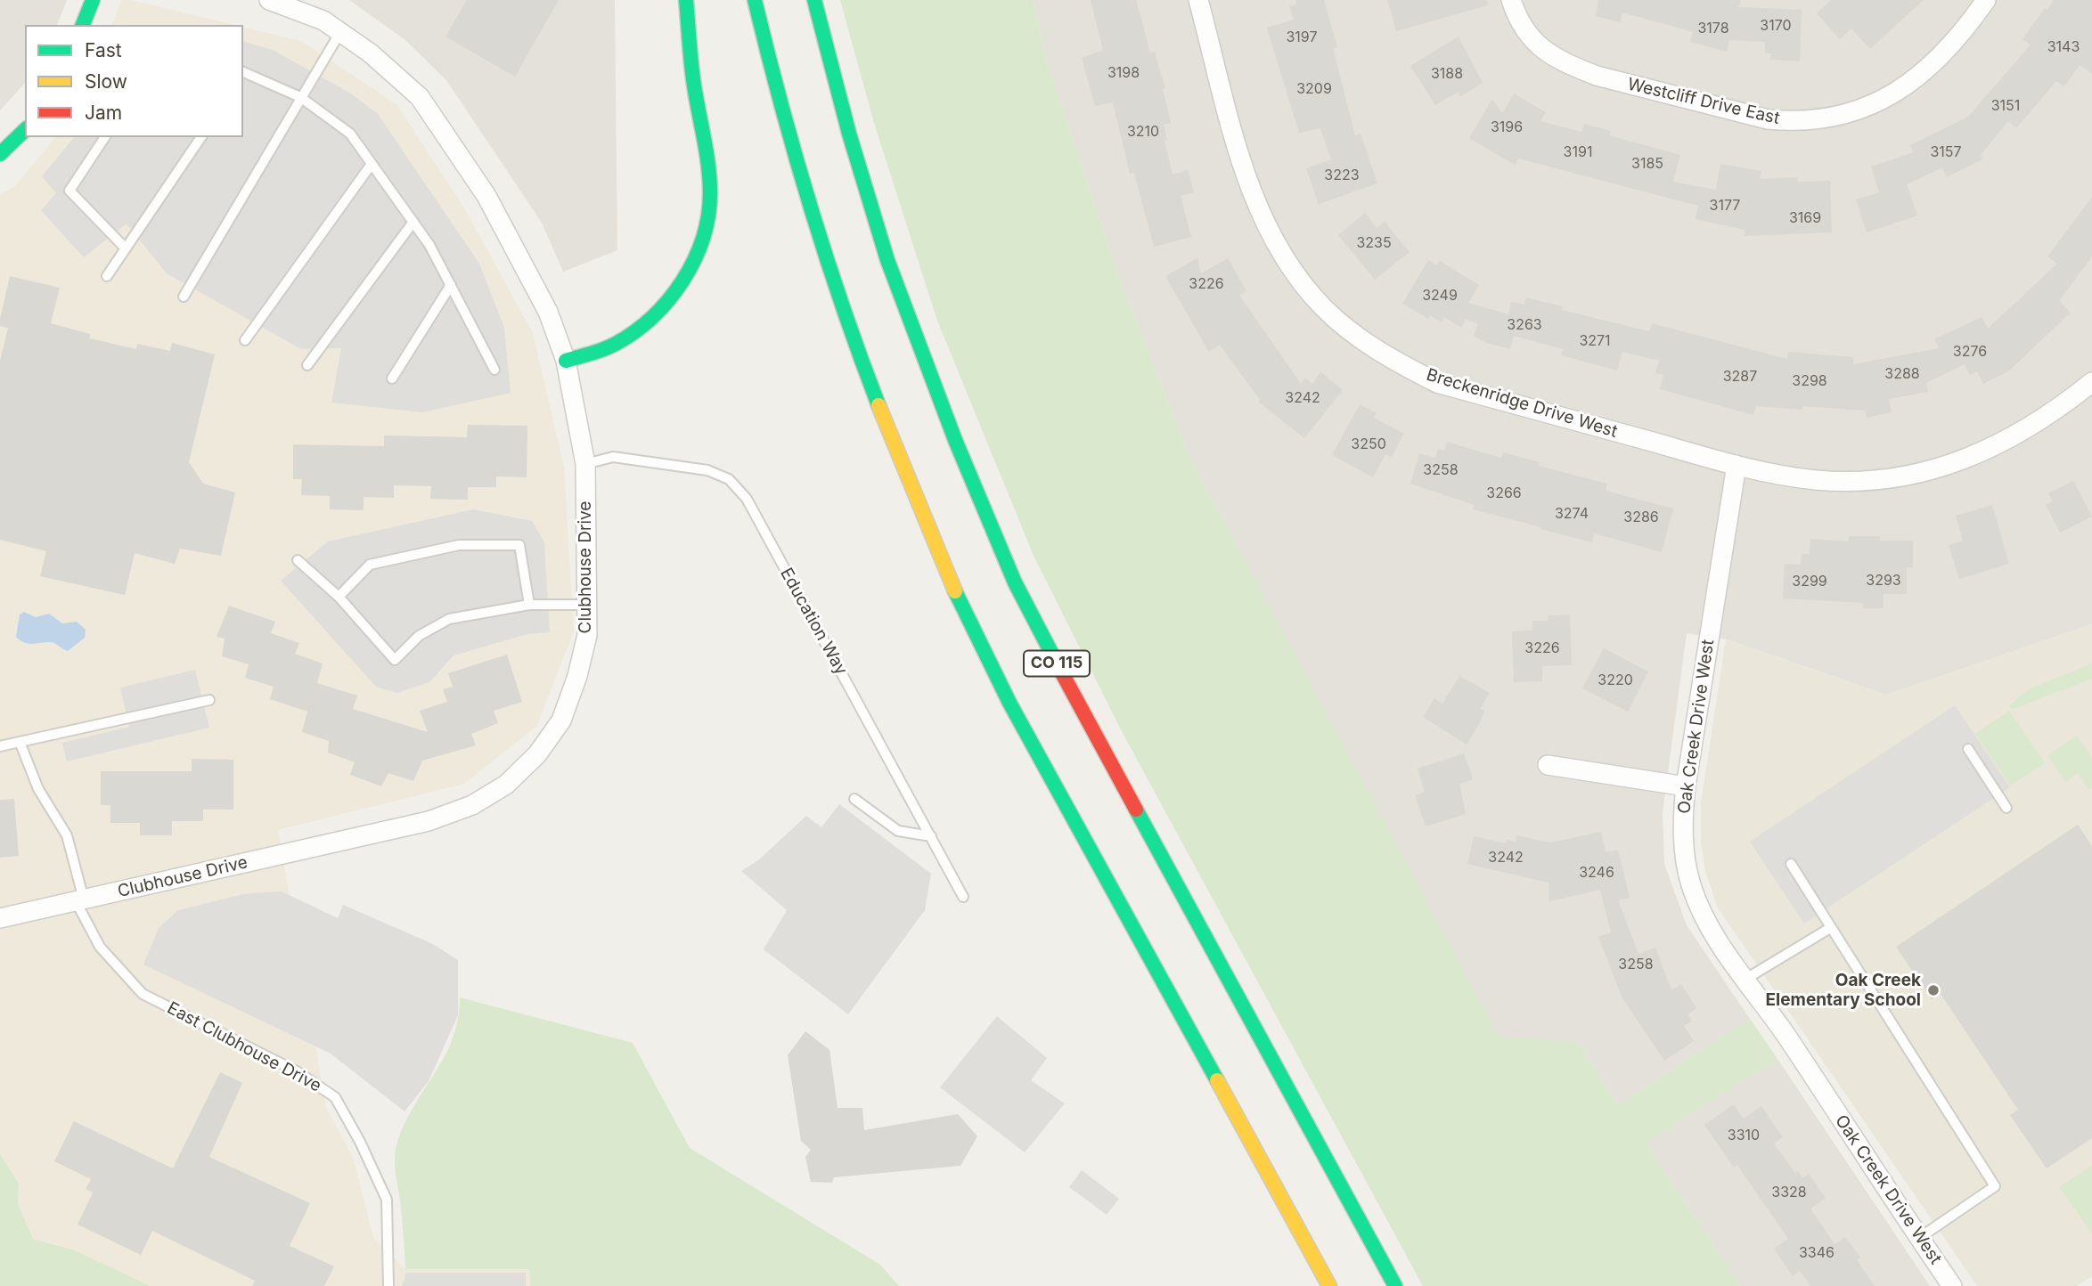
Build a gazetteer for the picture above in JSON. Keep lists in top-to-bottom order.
{
  "streets": {
    "main road": ["CO 115"],
    "street": [
      "Westcliff Drive East",
      "Breckenridge Drive West",
      "Clubhouse Drive",
      "Oak Creek Drive West"
    ],
    "lane": ["Education Way", "East Clubhouse Drive"]
  },
  "crossings": [
    ["Breckenridge Drive West", "Oak Creek Drive West"],
    ["Clubhouse Drive", "Education Way"],
    ["Clubhouse Drive", "East Clubhouse Drive"]
  ],
  "places": ["Oak Creek Elementary School"],
  "house_numbers": [
    "3170",
    "3178",
    "3197",
    "3143",
    "3198",
    "3188",
    "3209",
    "3151",
    "3196",
    "3210",
    "3191",
    "3157",
    "3185",
    "3223",
    "3177",
    "3169",
    "3235",
    "3226",
    "3249",
    "3263",
    "3271",
    "3276",
    "3288",
    "3287",
    "3298",
    "3242",
    "3250",
    "3258",
    "3266",
    "3274",
    "3286",
    "3293",
    "3299",
    "3226",
    "3220",
    "3242",
    "3246",
    "3258",
    "3310",
    "3328",
    "3346"
  ],
  "legend": ["Fast", "Slow", "Jam"]
}
